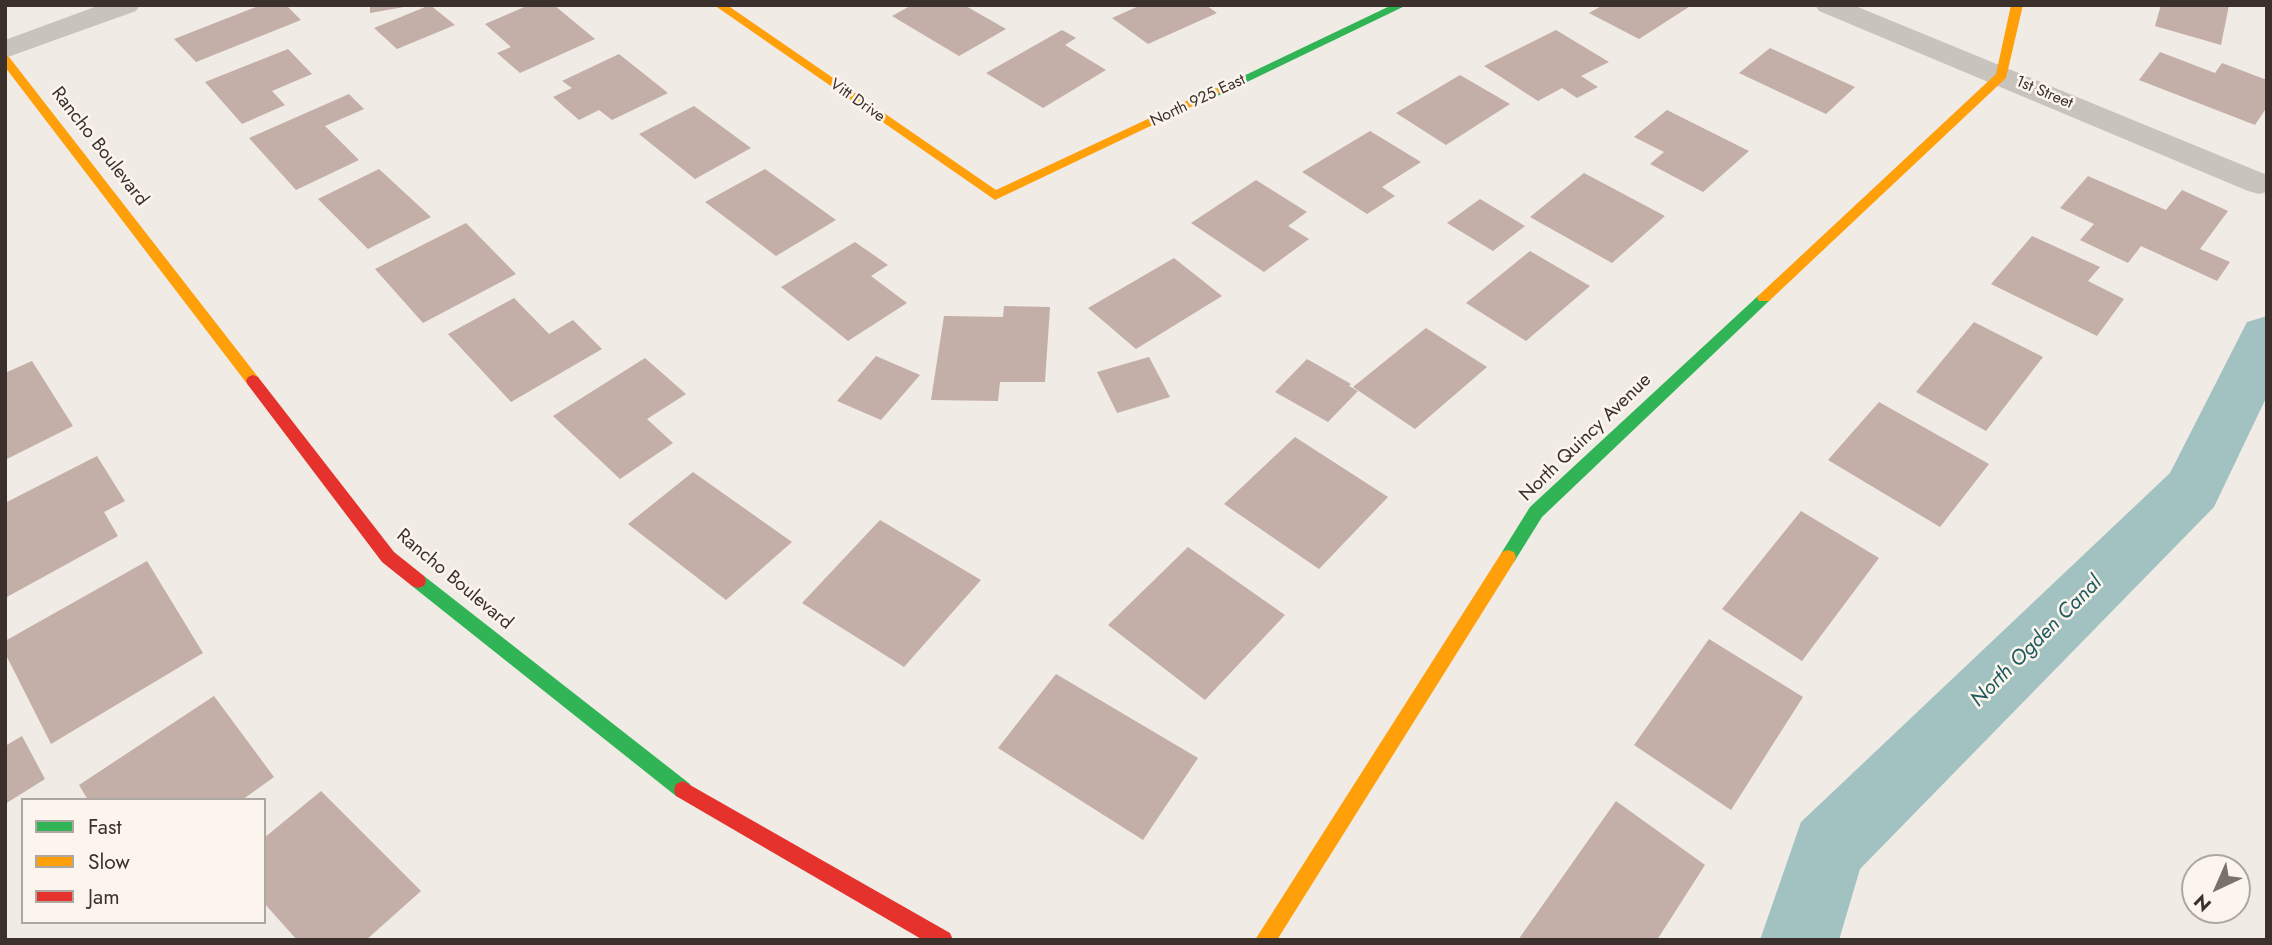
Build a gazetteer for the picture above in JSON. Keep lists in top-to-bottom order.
{
  "streets": {
    "street": [
      "1st Street",
      "Vitt Drive",
      "North 925 East",
      "Rancho Boulevard",
      "North Quincy Avenue"
    ]
  },
  "crossings": [
    ["1st Street", "North Quincy Avenue"],
    ["Vitt Drive", "North 925 East"]
  ],
  "water": ["North Ogden Canal"],
  "legend": ["Fast", "Slow", "Jam"],
  "north": "bottom left"
}
